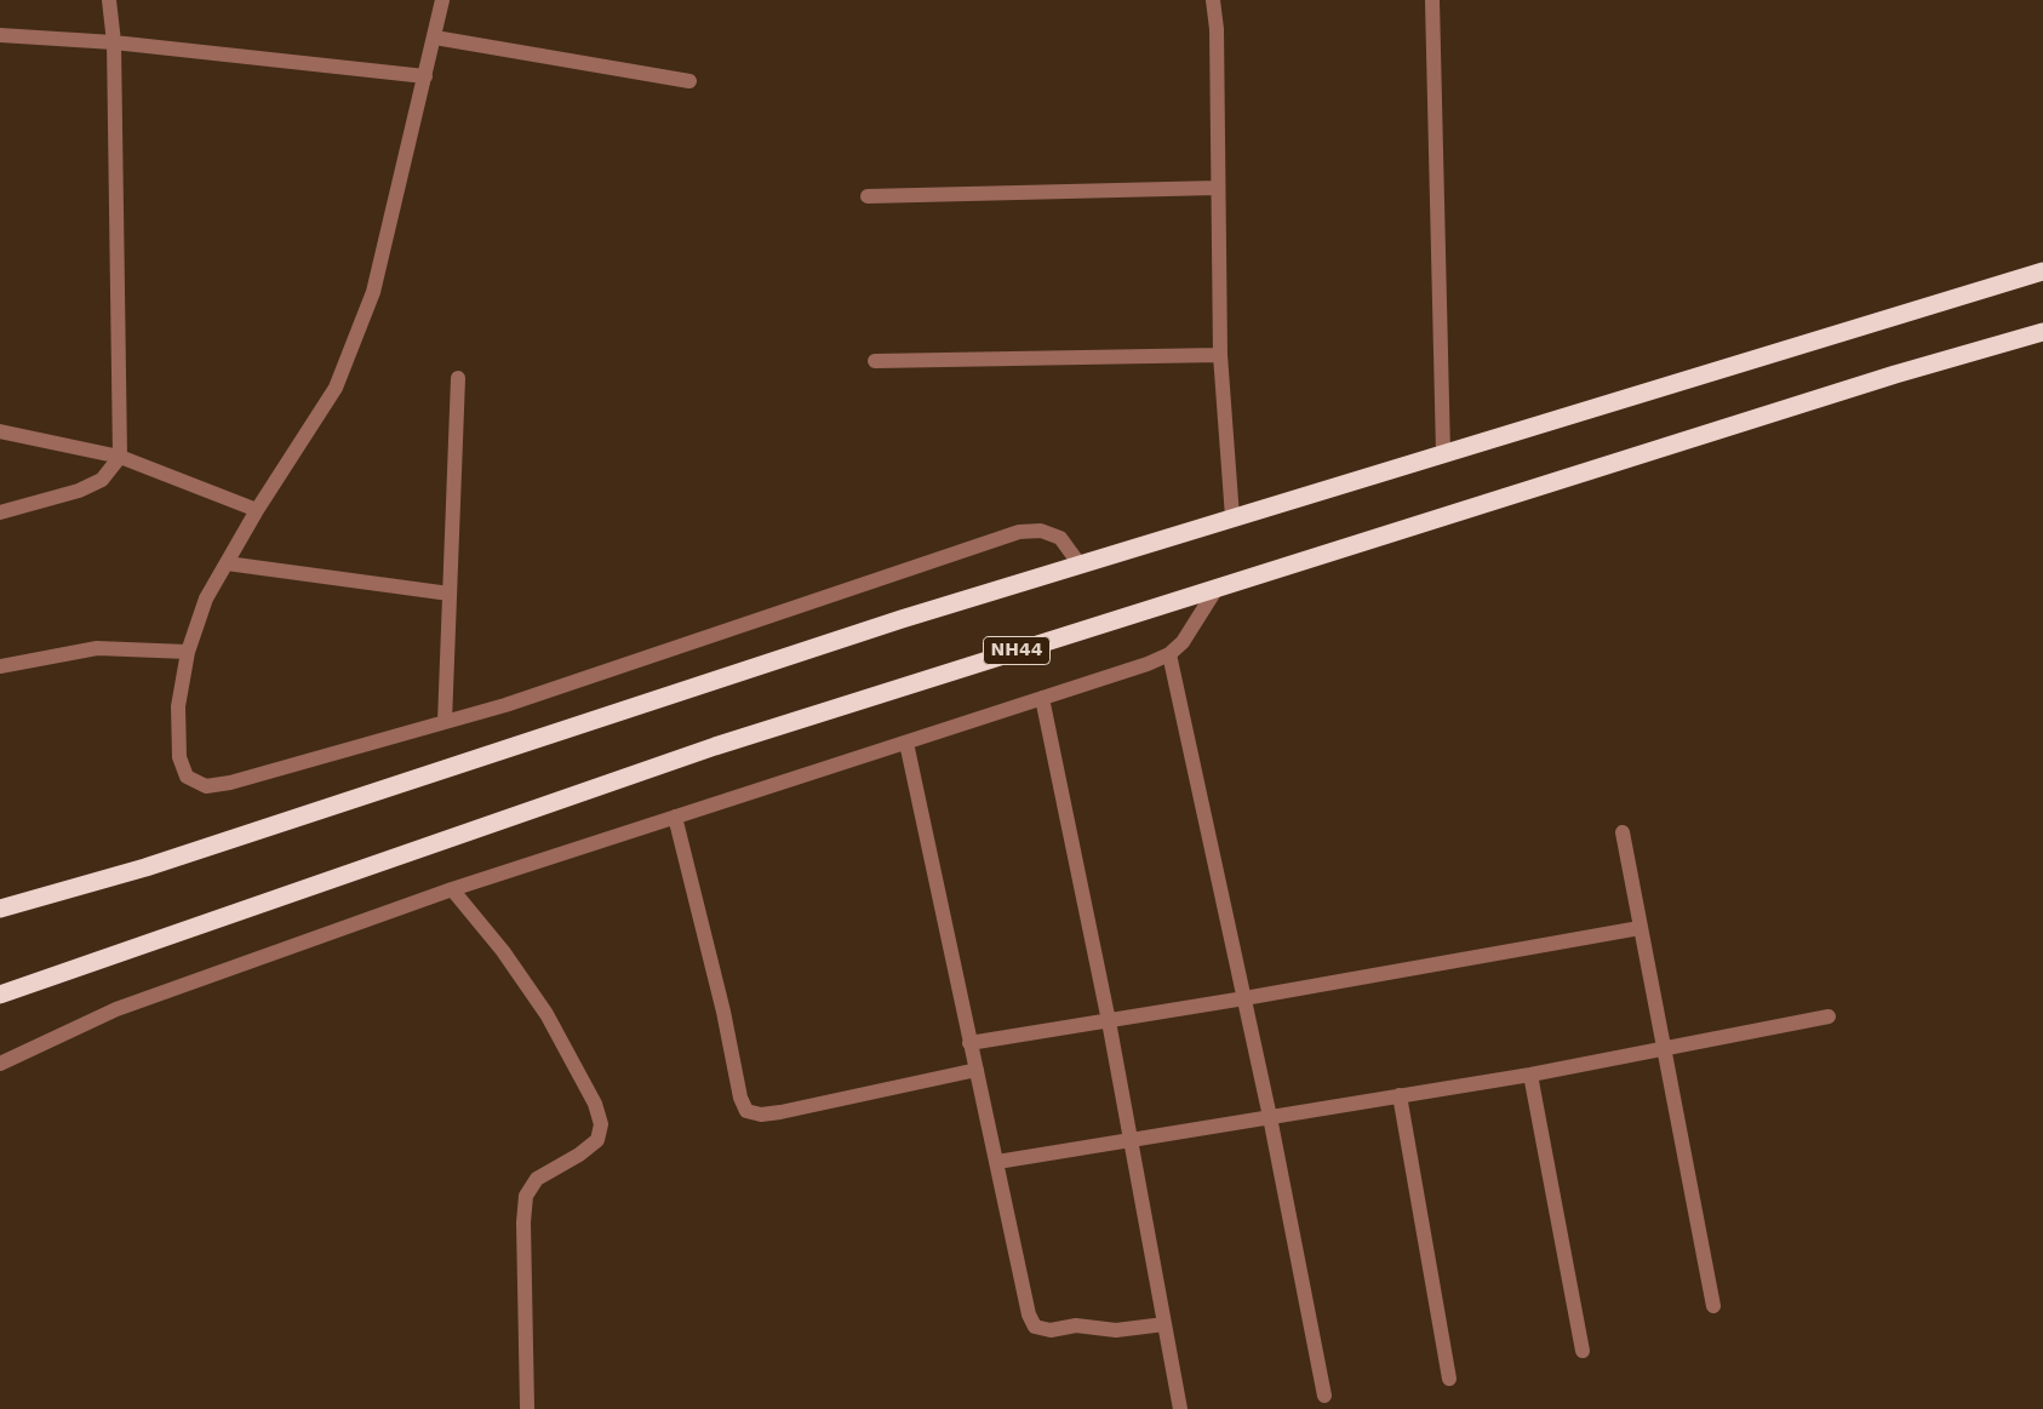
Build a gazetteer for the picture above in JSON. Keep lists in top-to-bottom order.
{
  "streets": {
    "highway": ["NH44"]
  }
}
